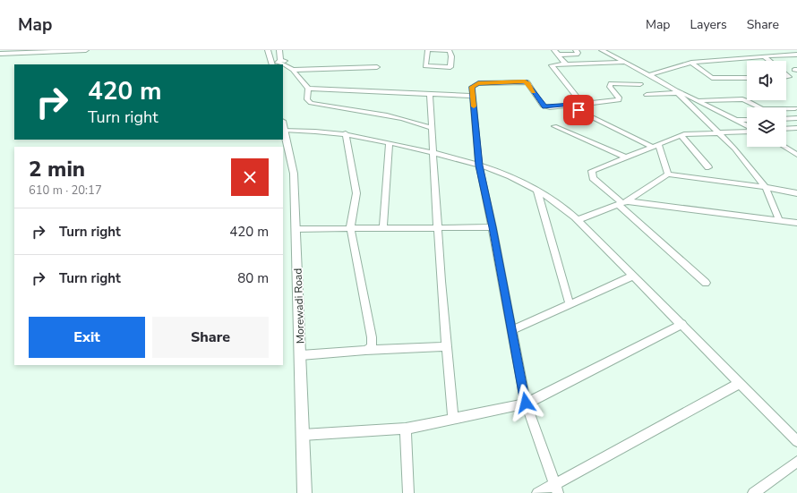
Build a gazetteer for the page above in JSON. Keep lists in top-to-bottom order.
{
  "streets": {
    "main road": ["Morewadi Road"]
  },
  "page": {
    "header": "Map",
    "nav": ["Map", "Layers", "Share"],
    "turn": ["420 m", "Turn right"],
    "heading": ["2 min", "610 m · 20:17"],
    "list": [
      {
        "name": "Turn right",
        "value": "420 m"
      },
      {
        "name": "Turn right",
        "value": "80 m"
      }
    ],
    "buttons": ["Exit", "Share"]
  }
}
